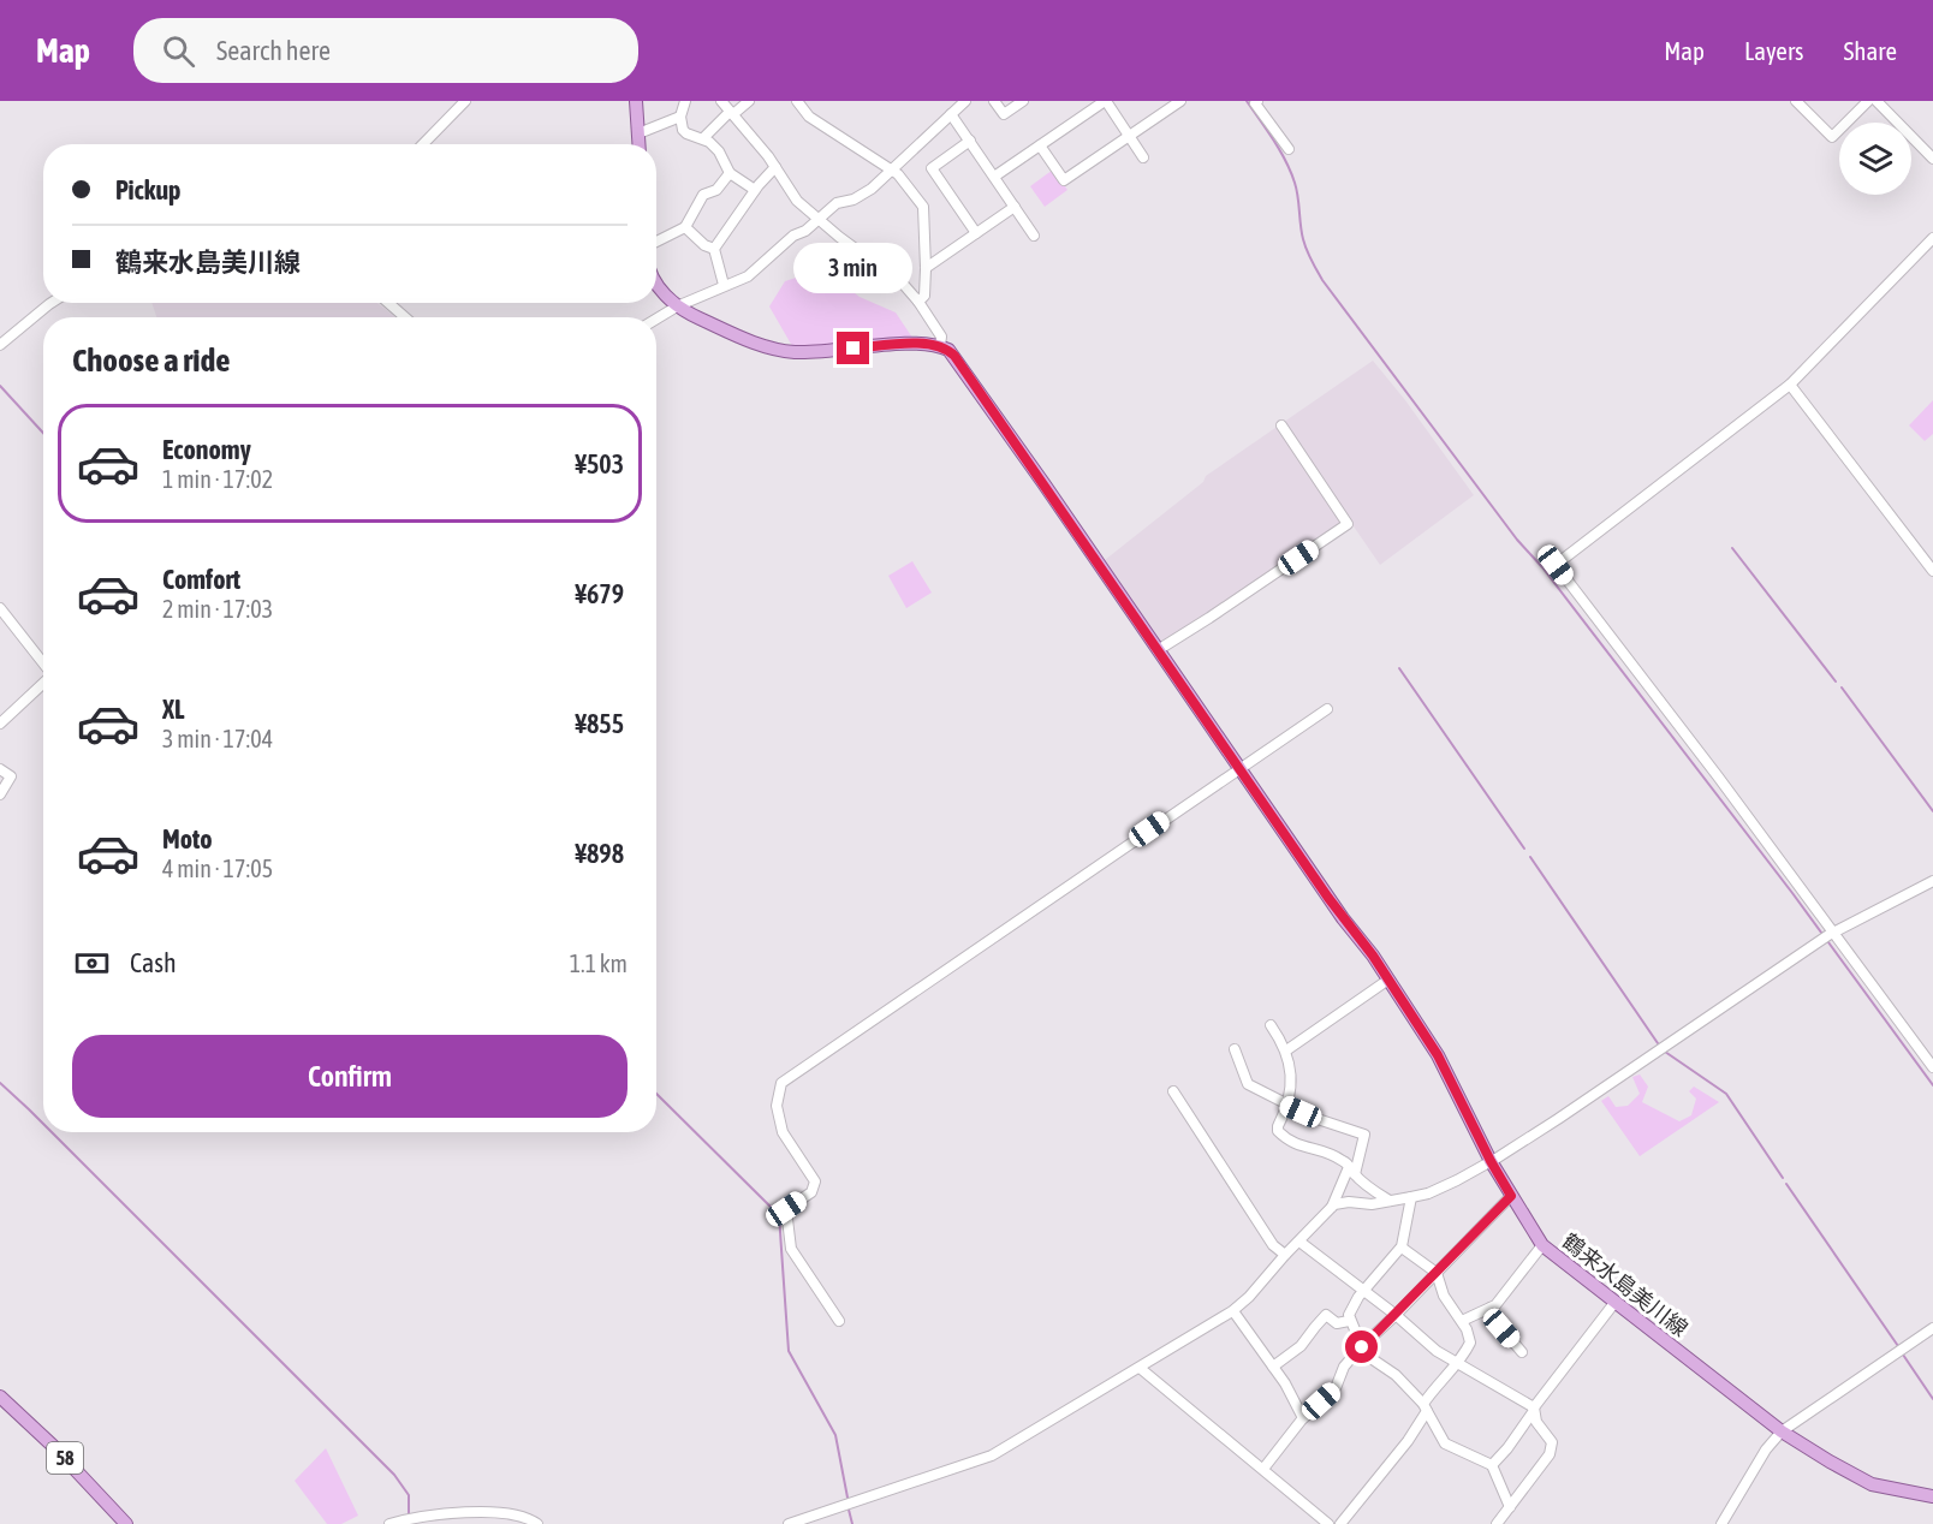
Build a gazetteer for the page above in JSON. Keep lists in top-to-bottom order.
{
  "streets": {
    "main road": ["鶴来水島美川線", "58"]
  },
  "page": {
    "header": "Map",
    "search": "Search here",
    "nav": ["Map", "Layers", "Share"],
    "banner": ["Pickup", "鶴来水島美川線"],
    "bubble": "3 min",
    "heading": "Choose a ride",
    "list": [
      {
        "name": "Economy",
        "note": "1 min · 17:02",
        "value": "¥503"
      },
      {
        "name": "Comfort",
        "note": "2 min · 17:03",
        "value": "¥679"
      },
      {
        "name": "XL",
        "note": "3 min · 17:04",
        "value": "¥855"
      },
      {
        "name": "Moto",
        "note": "4 min · 17:05",
        "value": "¥898"
      }
    ],
    "pay": ["Cash", "1.1 km"],
    "buttons": "Confirm"
  }
}
